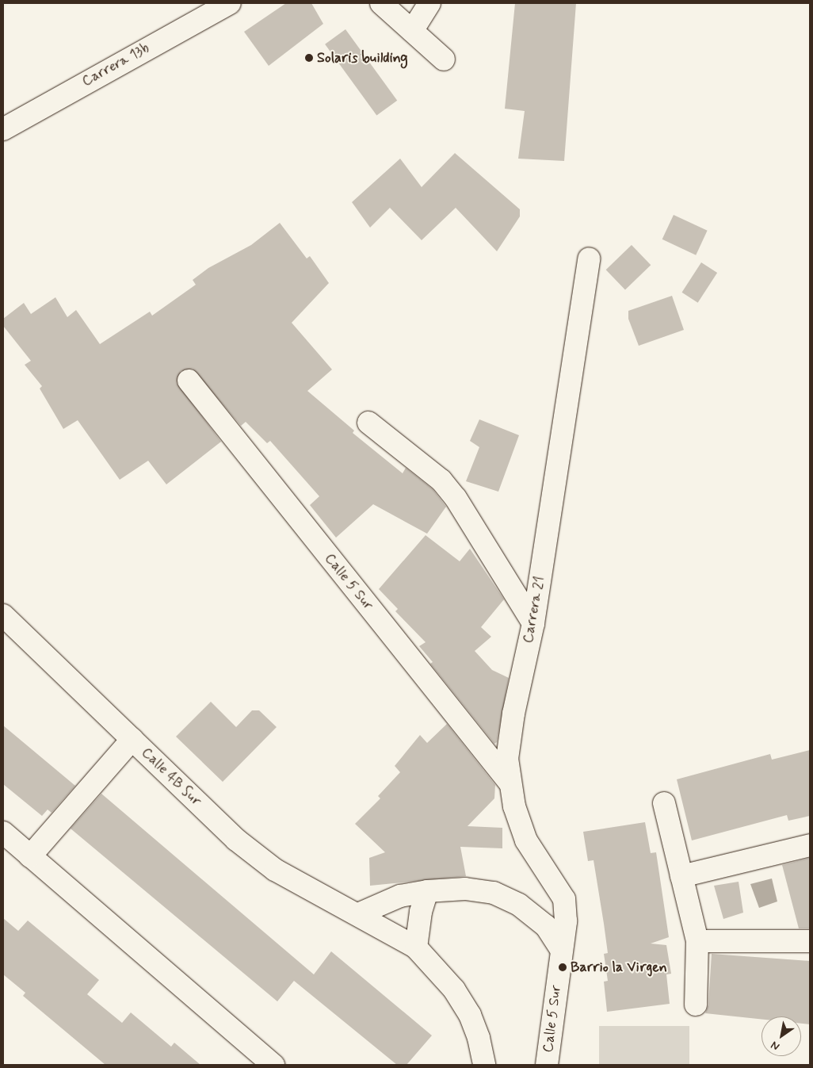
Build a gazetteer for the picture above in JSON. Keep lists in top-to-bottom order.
{
  "streets": {
    "street": [
      "Carrera 13b",
      "Calle 5 Sur",
      "Carrera 21",
      "Calle 4B Sur"
    ]
  },
  "crossings": [
    ["Calle 5 Sur", "Carrera 21"]
  ],
  "places": ["Solaris building", "Barrio la Virgen"],
  "north": "bottom left"
}
